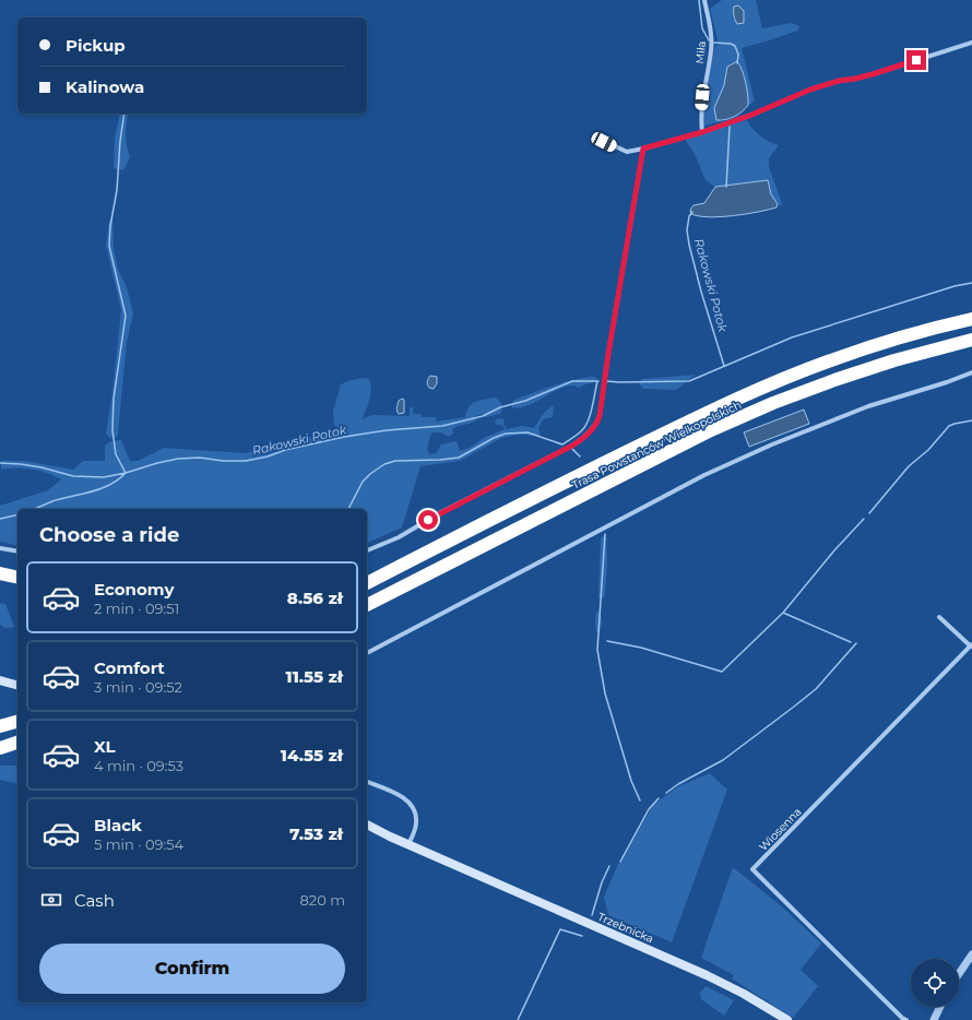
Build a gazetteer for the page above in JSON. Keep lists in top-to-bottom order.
{
  "streets": {
    "highway": ["Trasa Powstańców Wielkopolskich"],
    "main road": ["Trzebnicka"],
    "street": ["Miła", "Wiosenna"]
  },
  "water": ["Rakowski Potok"],
  "page": {
    "banner": ["Pickup", "Kalinowa"],
    "heading": "Choose a ride",
    "list": [
      {
        "name": "Economy",
        "note": "2 min · 09:51",
        "value": "8.56 zł"
      },
      {
        "name": "Comfort",
        "note": "3 min · 09:52",
        "value": "11.55 zł"
      },
      {
        "name": "XL",
        "note": "4 min · 09:53",
        "value": "14.55 zł"
      },
      {
        "name": "Black",
        "note": "5 min · 09:54",
        "value": "7.53 zł"
      }
    ],
    "pay": ["Cash", "820 m"],
    "buttons": "Confirm"
  }
}
